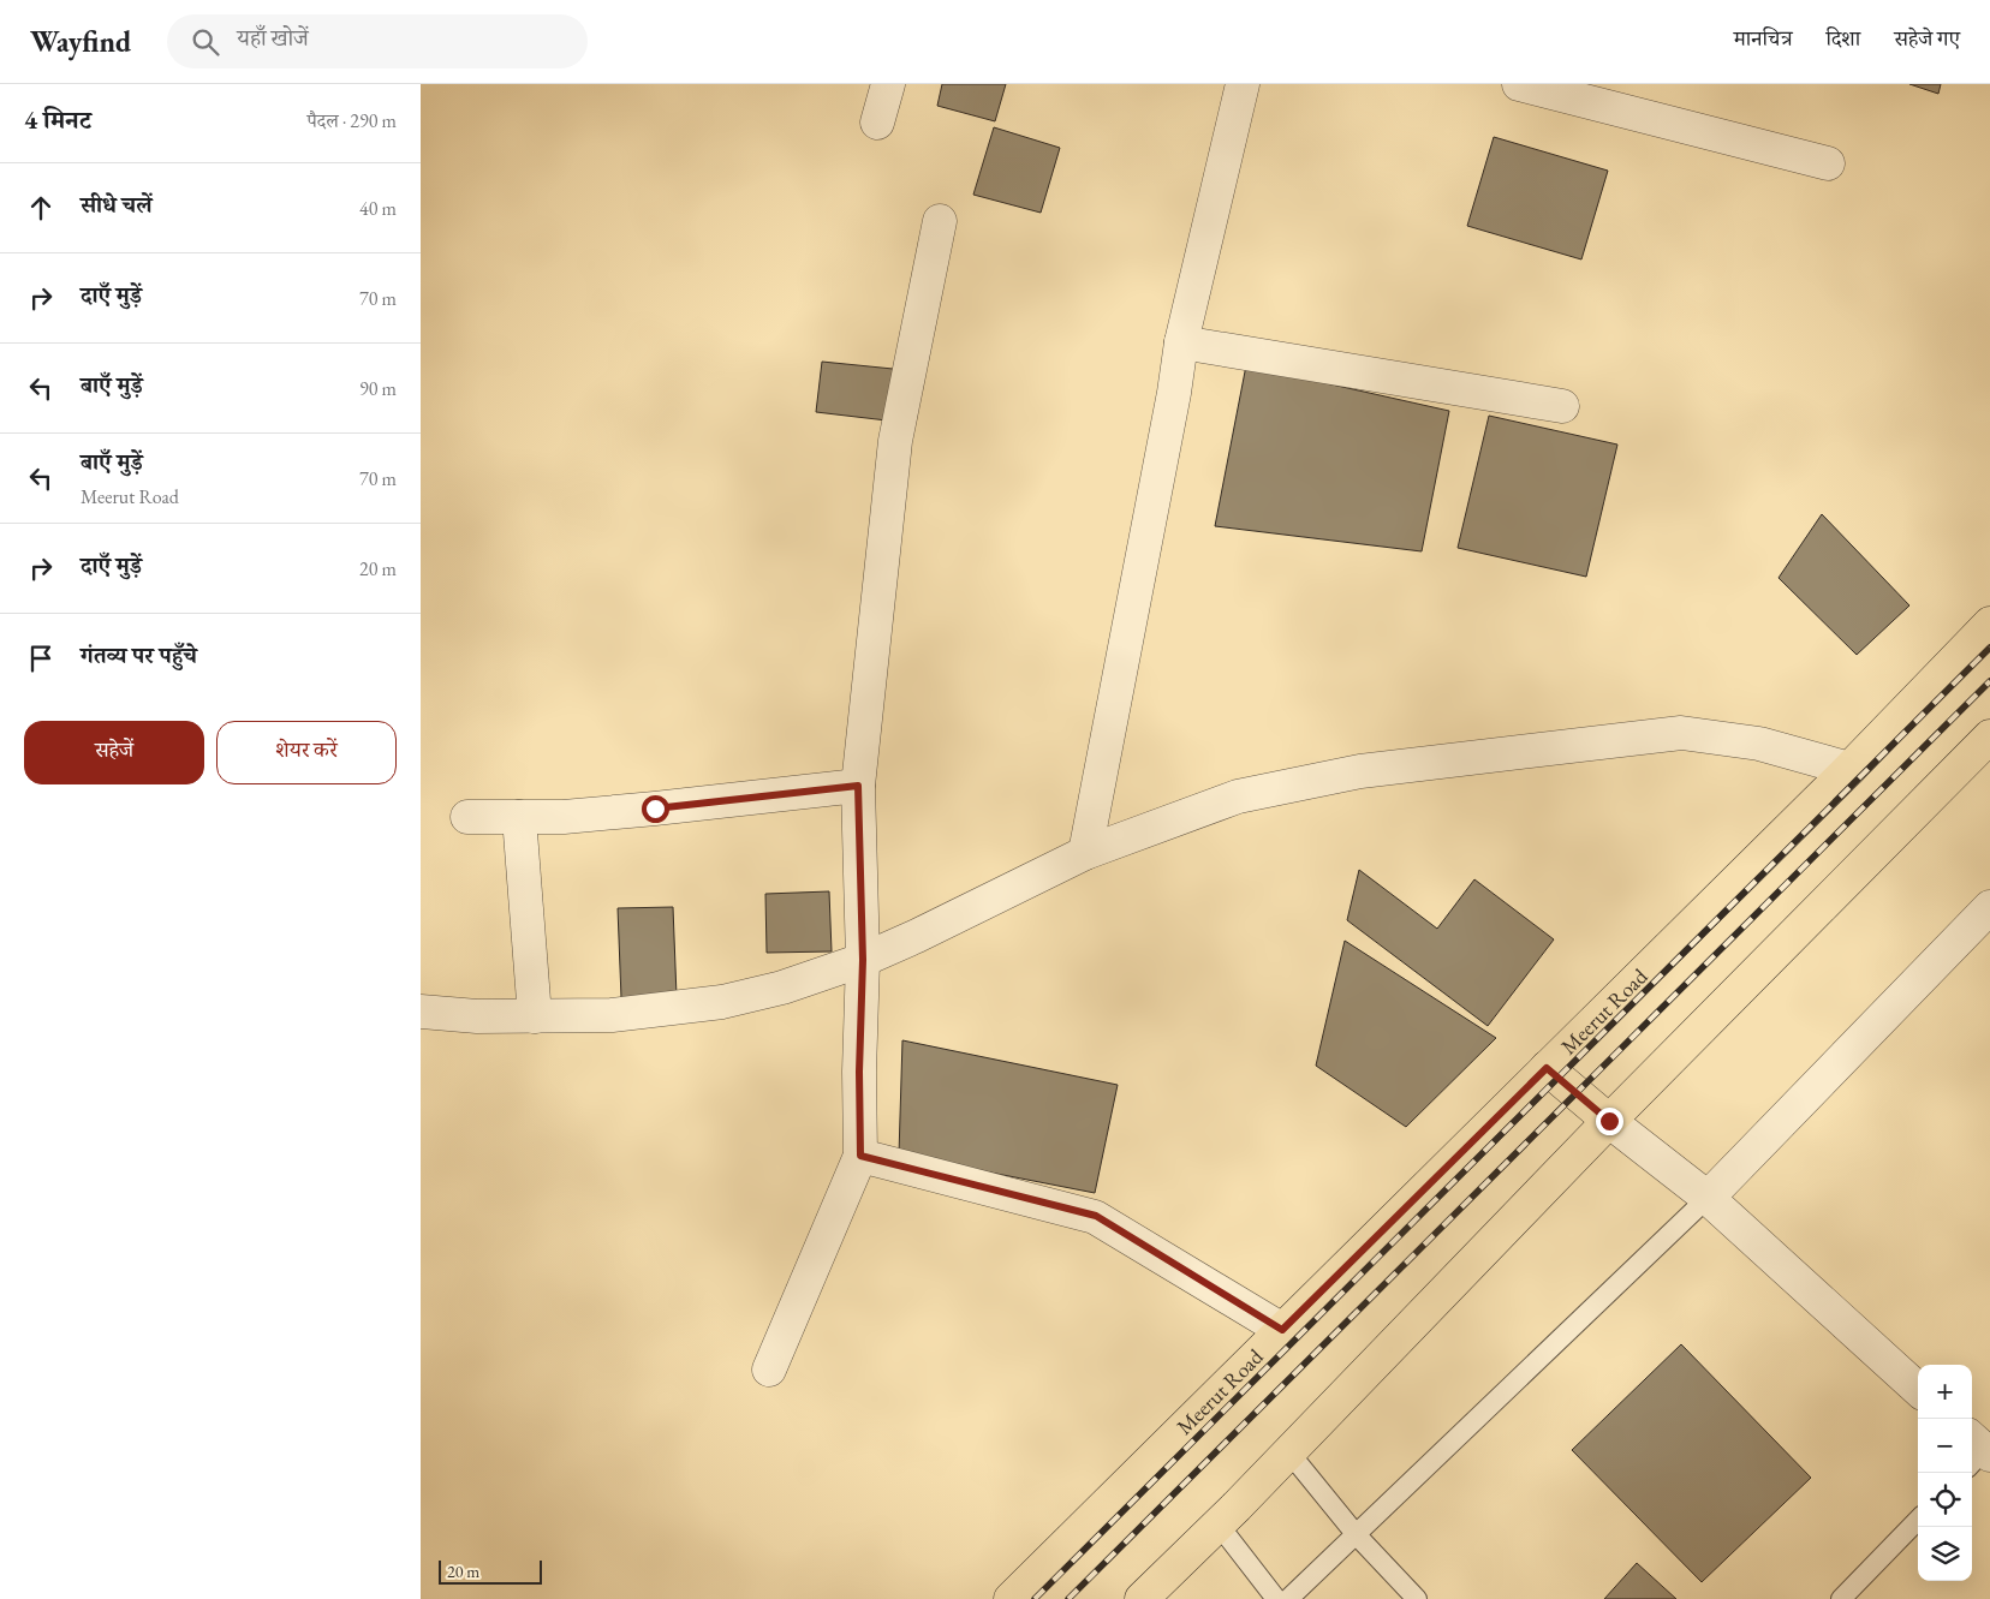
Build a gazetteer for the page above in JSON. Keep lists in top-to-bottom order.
{
  "streets": {
    "main road": ["Meerut Road"]
  },
  "scale_bar": "20 m",
  "page": {
    "header": "Wayfind",
    "search": "यहाँ खोजें",
    "nav": ["मानचित्र", "दिशा", "सहेजे गए"],
    "heading": ["4 मिनट", "पैदल · 290 m"],
    "list": [
      ["सीधे चलें", "40 m"],
      ["दाएँ मुड़ें", "70 m"],
      ["बाएँ मुड़ें", "90 m"],
      ["बाएँ मुड़ें", "Meerut Road", "70 m"],
      ["दाएँ मुड़ें", "20 m"],
      "गंतव्य पर पहुँचे"
    ],
    "buttons": ["सहेजें", "शेयर करें"],
    "map_buttons": ["+", "−"],
    "scale": "20 m"
  }
}
